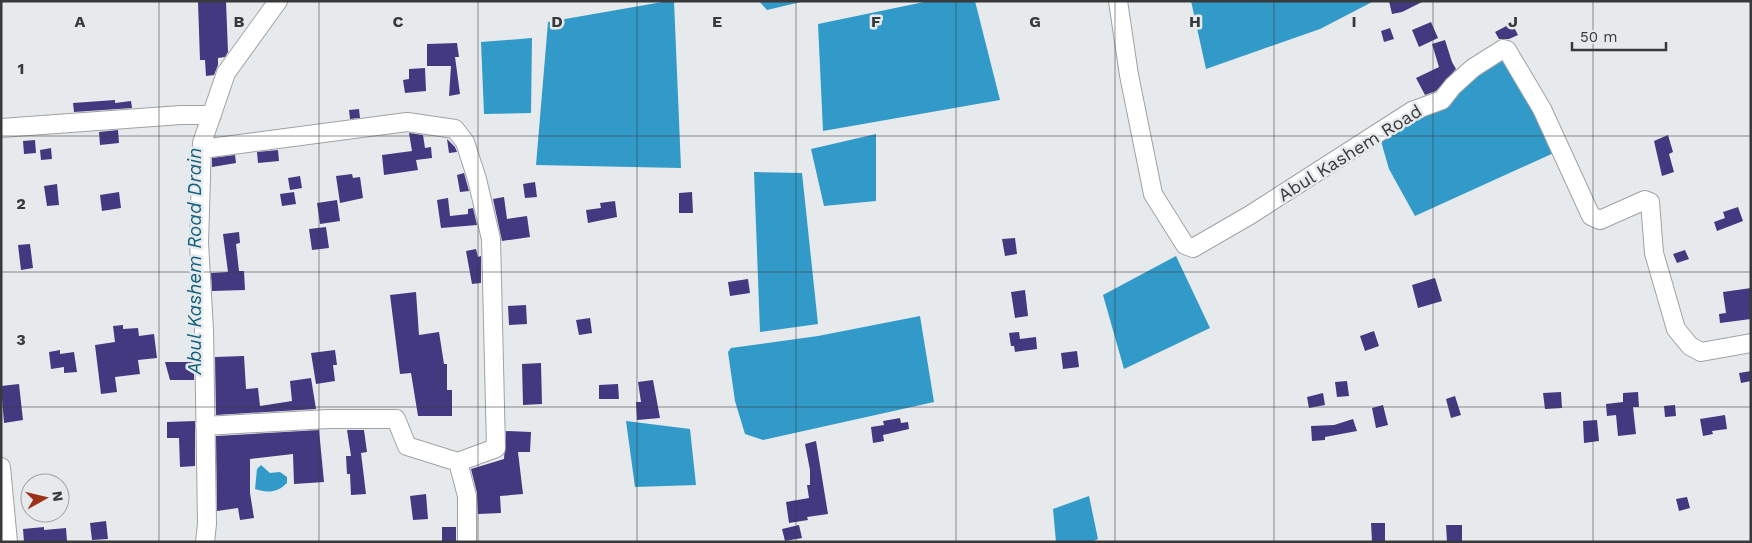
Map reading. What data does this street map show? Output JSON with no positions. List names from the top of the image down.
{
  "streets": {
    "street": ["Abul Kashem Road"]
  },
  "water": ["Abul Kashem Road Drain"],
  "scale_bar": "50 m",
  "north": "right",
  "grid": {
    "columns": [
      "A",
      "B",
      "C",
      "D",
      "E",
      "F",
      "G",
      "H",
      "I",
      "J"
    ],
    "rows": ["1", "2", "3"]
  }
}
